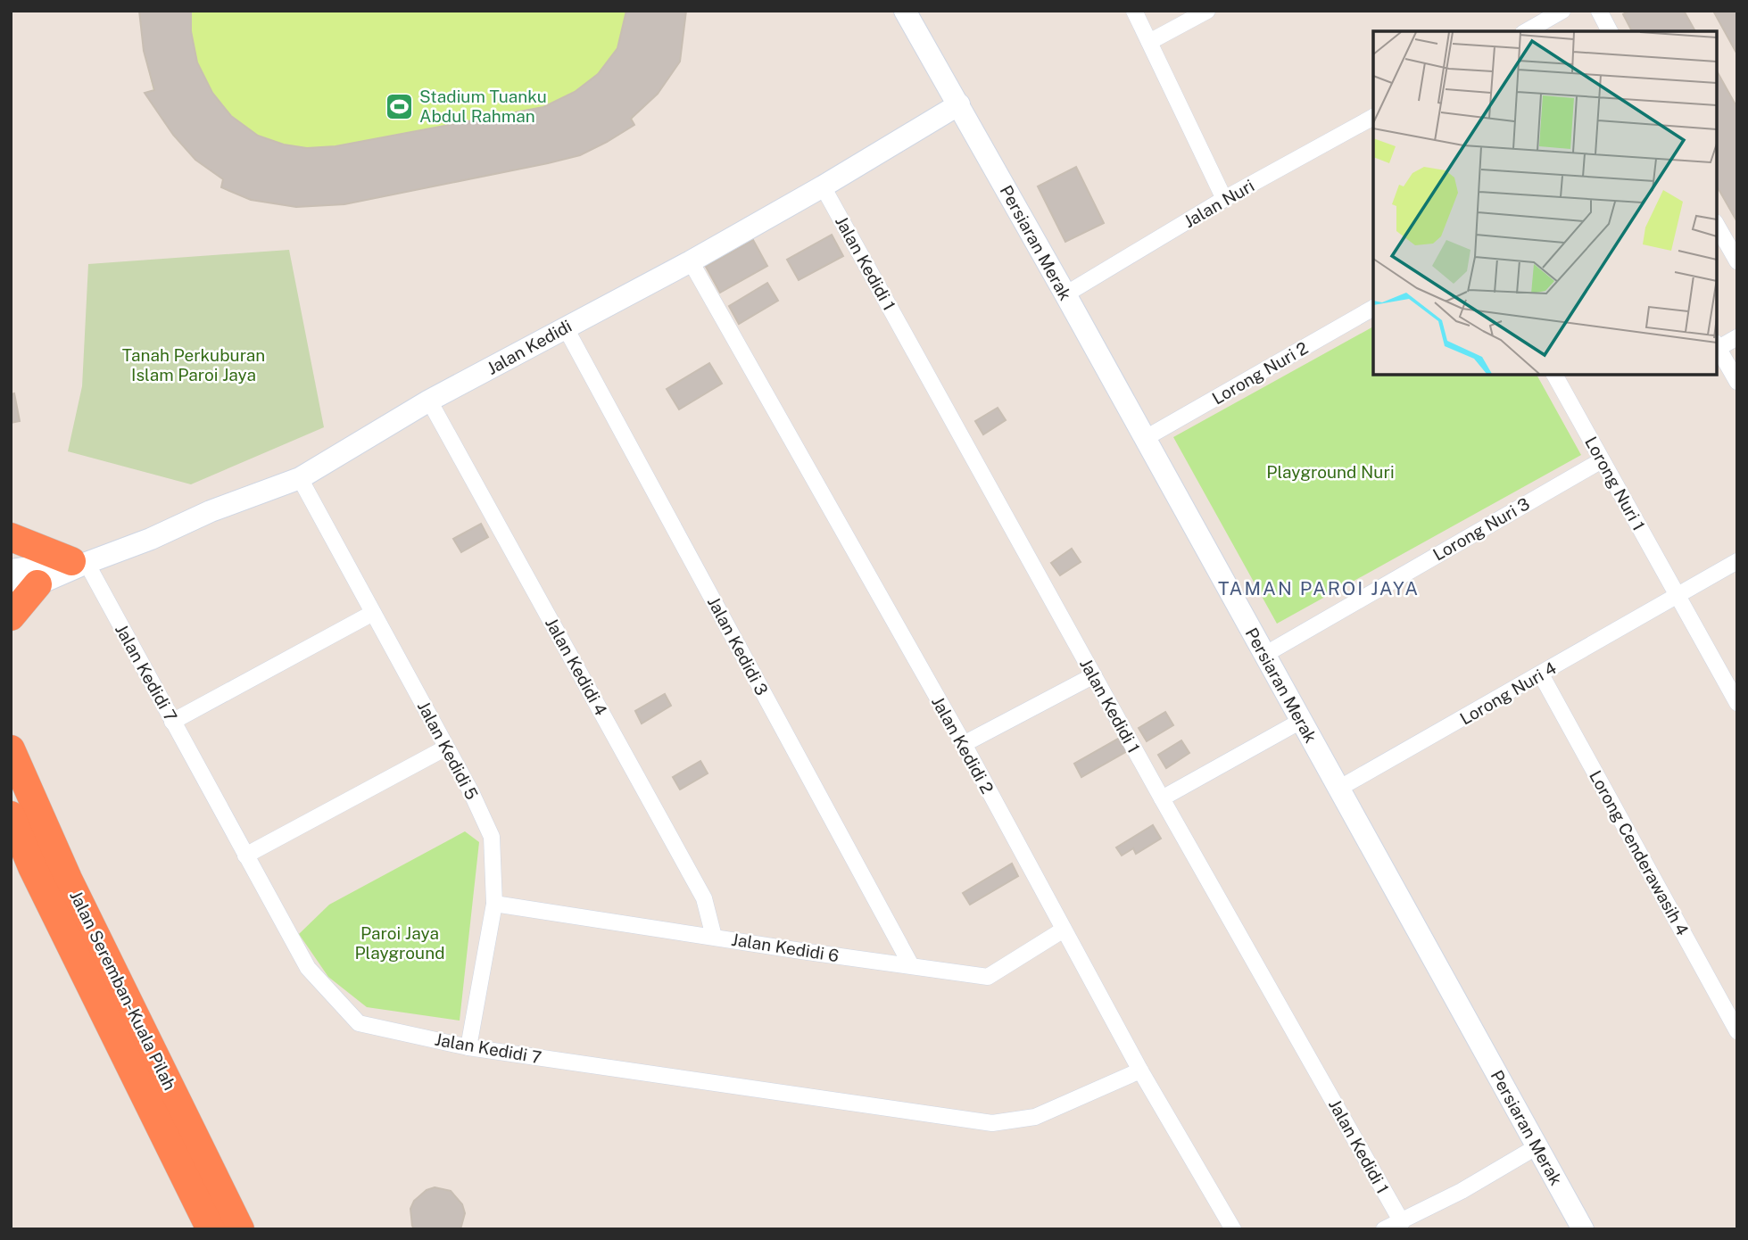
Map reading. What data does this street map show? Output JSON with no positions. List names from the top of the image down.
{
  "streets": {
    "highway": ["Jalan Seremban-Kuala Pilah"],
    "street": [
      "Jalan Nuri",
      "Persiaran Merak",
      "Jalan Kedidi 1",
      "Jalan Kedidi",
      "Lorong Nuri 2",
      "Lorong Nuri 1",
      "Lorong Nuri 3",
      "Jalan Kedidi 3",
      "Jalan Kedidi 4",
      "Jalan Kedidi 7",
      "Lorong Nuri 4",
      "Jalan Kedidi 2",
      "Jalan Kedidi 5",
      "Lorong Cenderawasih 4",
      "Jalan Kedidi 6"
    ]
  },
  "crossings": [
    ["Jalan Nuri", "Persiaran Merak"],
    ["Persiaran Merak", "Jalan Kedidi"],
    ["Persiaran Merak", "Lorong Nuri 2"],
    ["Persiaran Merak", "Lorong Nuri 3"],
    ["Persiaran Merak", "Lorong Nuri 4"],
    ["Jalan Kedidi 1", "Jalan Kedidi"],
    ["Jalan Kedidi", "Jalan Kedidi 3"],
    ["Jalan Kedidi", "Jalan Kedidi 4"],
    ["Jalan Kedidi", "Jalan Kedidi 7"],
    ["Jalan Kedidi", "Jalan Kedidi 2"],
    ["Jalan Kedidi", "Jalan Kedidi 5"],
    ["Lorong Nuri 1", "Lorong Nuri 3"],
    ["Lorong Nuri 1", "Lorong Nuri 4"],
    ["Jalan Kedidi 3", "Jalan Kedidi 6"],
    ["Jalan Kedidi 4", "Jalan Kedidi 6"],
    ["Jalan Kedidi 7", "Jalan Kedidi 2"],
    ["Jalan Kedidi 7", "Jalan Kedidi 5"],
    ["Lorong Nuri 4", "Lorong Cenderawasih 4"],
    ["Jalan Kedidi 2", "Jalan Kedidi 6"],
    ["Jalan Kedidi 5", "Jalan Kedidi 6"]
  ],
  "districts": ["TAMAN PAROI JAYA"],
  "parks": ["Tanah Perkuburan Islam Paroi Jaya", "Playground Nuri", "Paroi Jaya Playground"],
  "places": {
    "sports": ["Stadium Tuanku Abdul Rahman"]
  }
}
